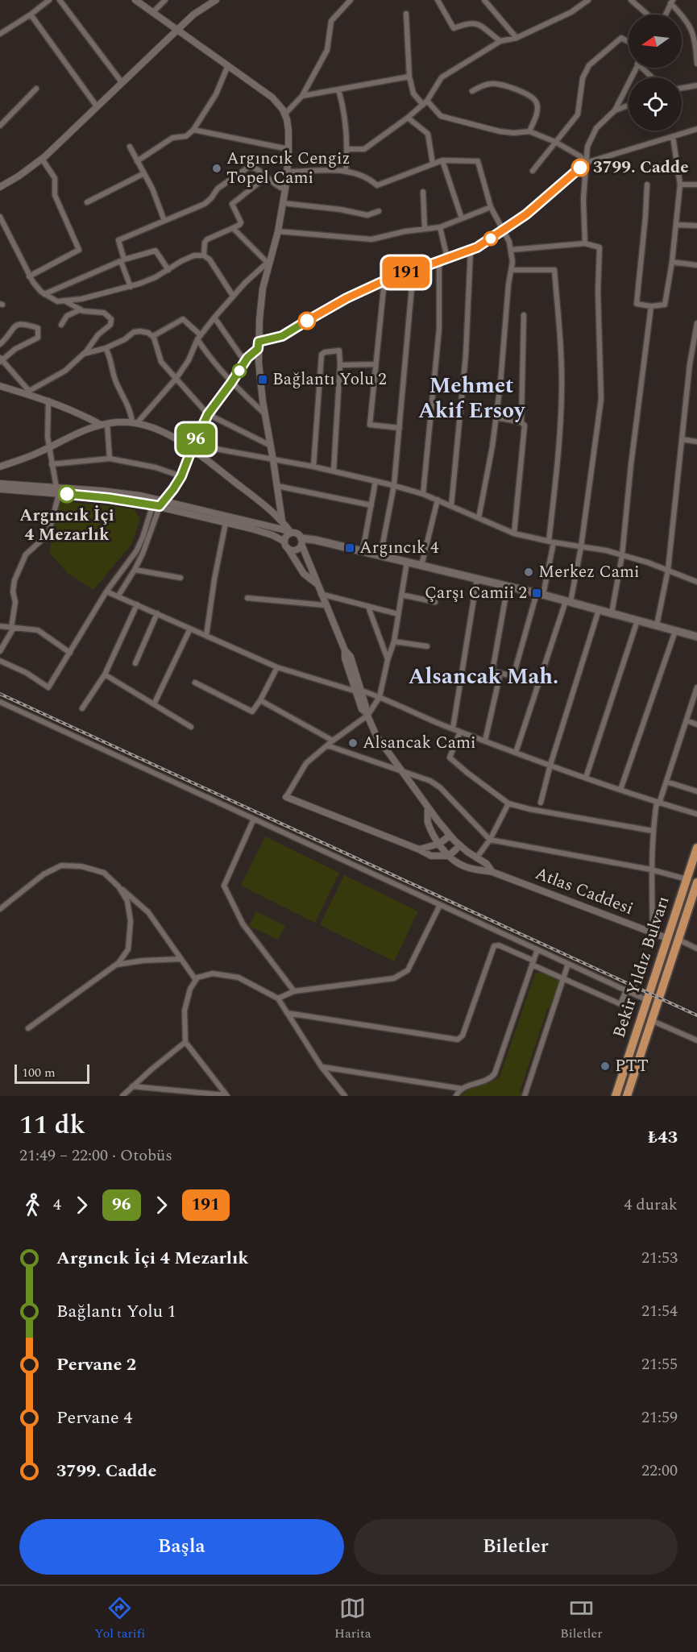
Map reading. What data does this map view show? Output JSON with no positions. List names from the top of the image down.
{
  "streets": {
    "main road": ["Bekir Yıldız Bulvarı"],
    "street": ["Atlas Caddesi"]
  },
  "crossings": [
    ["Atlas Caddesi", "Bekir Yıldız Bulvarı"]
  ],
  "districts": ["Mehmet Akif Ersoy", "Alsancak Mah."],
  "places": {
    "other": [
      "3799. Cadde",
      "Argıncık Cengiz Topel Cami",
      "Argıncık İçi 4 Mezarlık",
      "Merkez Cami",
      "Alsancak Cami",
      "PTT"
    ],
    "transit": ["Bağlantı Yolu 2", "Argıncık 4", "Çarşı Camii 2"]
  },
  "lines": ["bus line 191", "bus line 96"],
  "scale_bar": "100 m",
  "north": "left",
  "page": {
    "on_map": ["96", "191"],
    "scale": "100 m",
    "heading": ["11 dk", "21:49 – 22:00 · Otobüs", "₺43"],
    "legs": [
      "4",
      "96",
      "191",
      "4 durak"
    ],
    "list": [
      {
        "name": "Argıncık İçi 4 Mezarlık",
        "value": "21:53"
      },
      {
        "name": "Bağlantı Yolu 1",
        "value": "21:54"
      },
      {
        "name": "Pervane 2",
        "value": "21:55"
      },
      {
        "name": "Pervane 4",
        "value": "21:59"
      },
      {
        "name": "3799. Cadde",
        "value": "22:00"
      }
    ],
    "buttons": ["Başla", "Biletler"],
    "tabs": ["Yol tarifi", "Harita", "Biletler"]
  }
}
